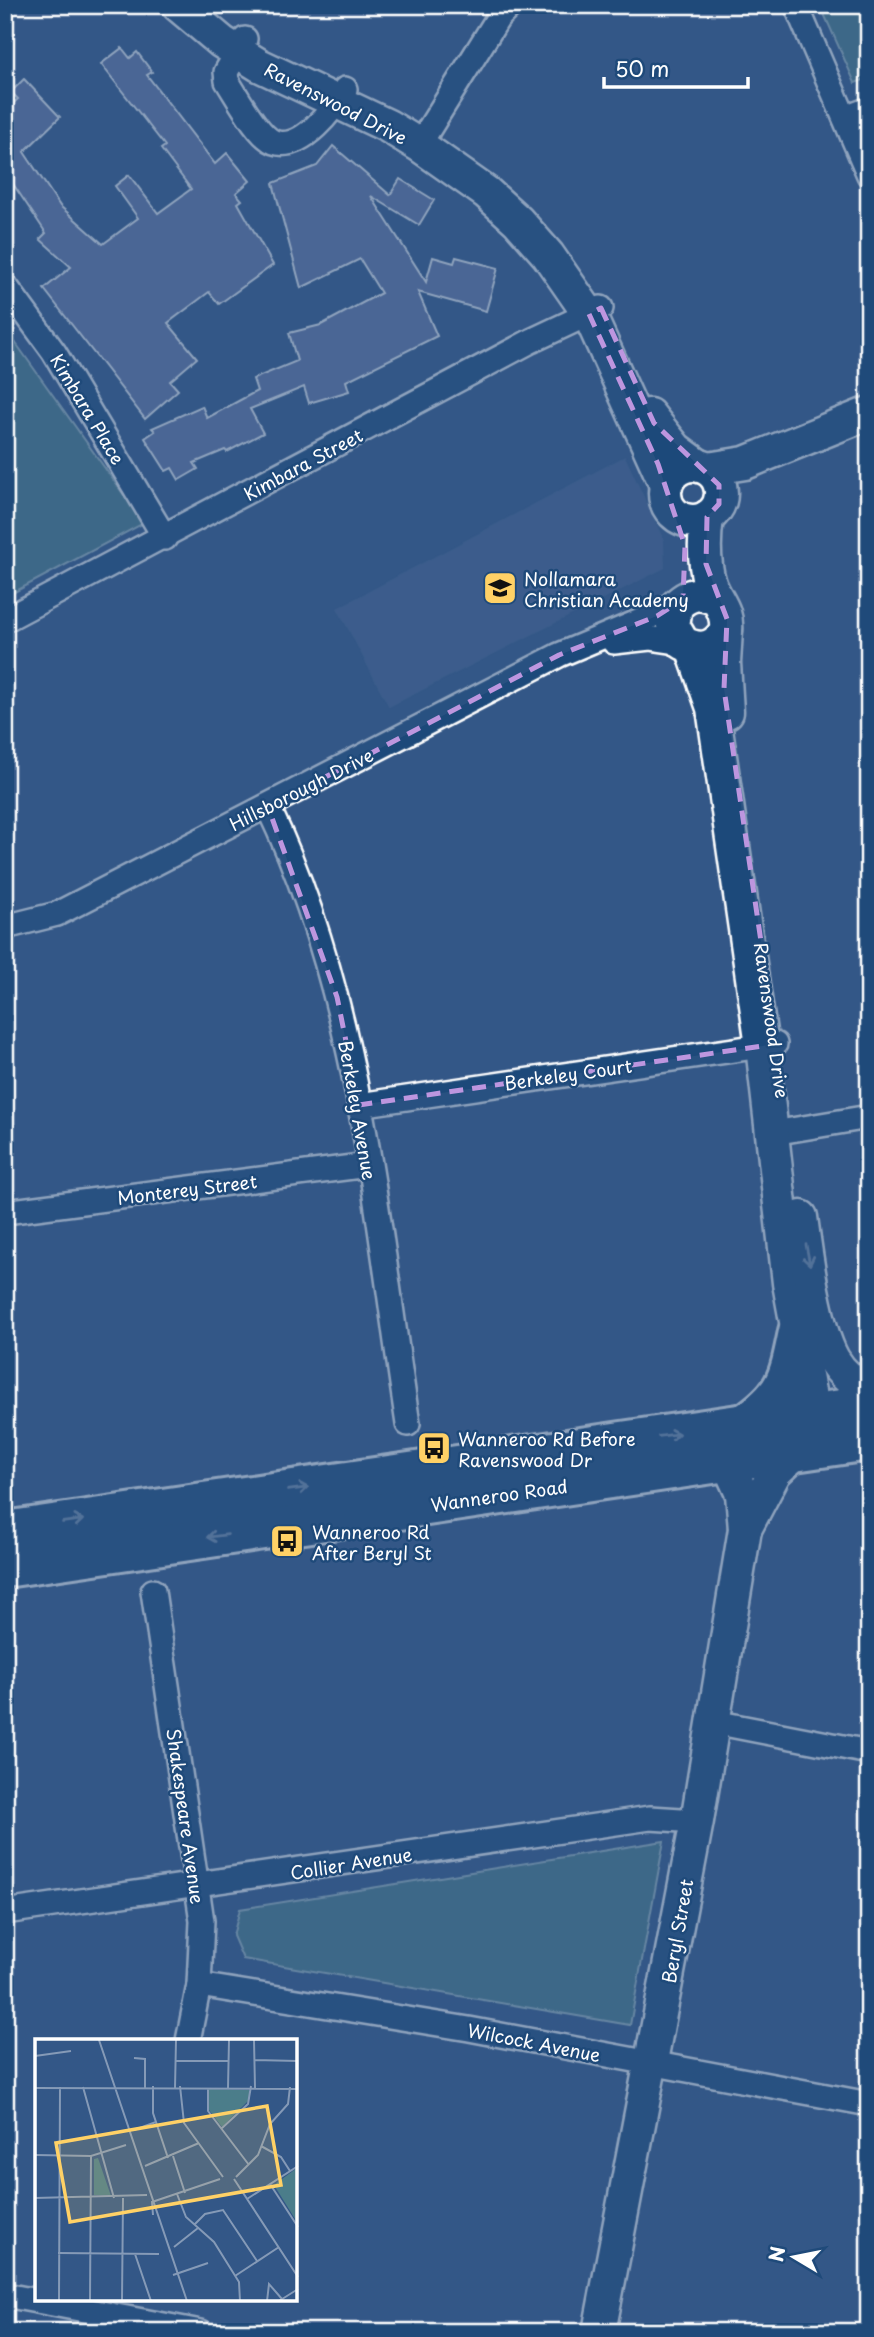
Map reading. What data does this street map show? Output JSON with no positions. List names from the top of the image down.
{
  "streets": {
    "highway": ["Wanneroo Road"],
    "street": [
      "Ravenswood Drive",
      "Kimbara Place",
      "Kimbara Street",
      "Hillsborough Drive",
      "Berkeley Court",
      "Berkeley Avenue",
      "Monterey Street",
      "Shakespeare Avenue",
      "Collier Avenue",
      "Beryl Street",
      "Wilcock Avenue"
    ]
  },
  "crossings": [
    ["Ravenswood Drive", "Kimbara Street"],
    ["Ravenswood Drive", "Hillsborough Drive"],
    ["Ravenswood Drive", "Berkeley Court"],
    ["Ravenswood Drive", "Wanneroo Road"],
    ["Kimbara Place", "Kimbara Street"],
    ["Hillsborough Drive", "Berkeley Avenue"],
    ["Berkeley Court", "Berkeley Avenue"],
    ["Berkeley Avenue", "Monterey Street"],
    ["Wanneroo Road", "Beryl Street"],
    ["Shakespeare Avenue", "Collier Avenue"],
    ["Shakespeare Avenue", "Wilcock Avenue"],
    ["Collier Avenue", "Beryl Street"],
    ["Beryl Street", "Wilcock Avenue"]
  ],
  "places": {
    "school or university": ["Nollamara Christian Academy"],
    "bus stop": ["Wanneroo Rd Before Ravenswood Dr", "Wanneroo Rd After Beryl St"]
  },
  "scale_bar": "50 m",
  "north": "left"
}
